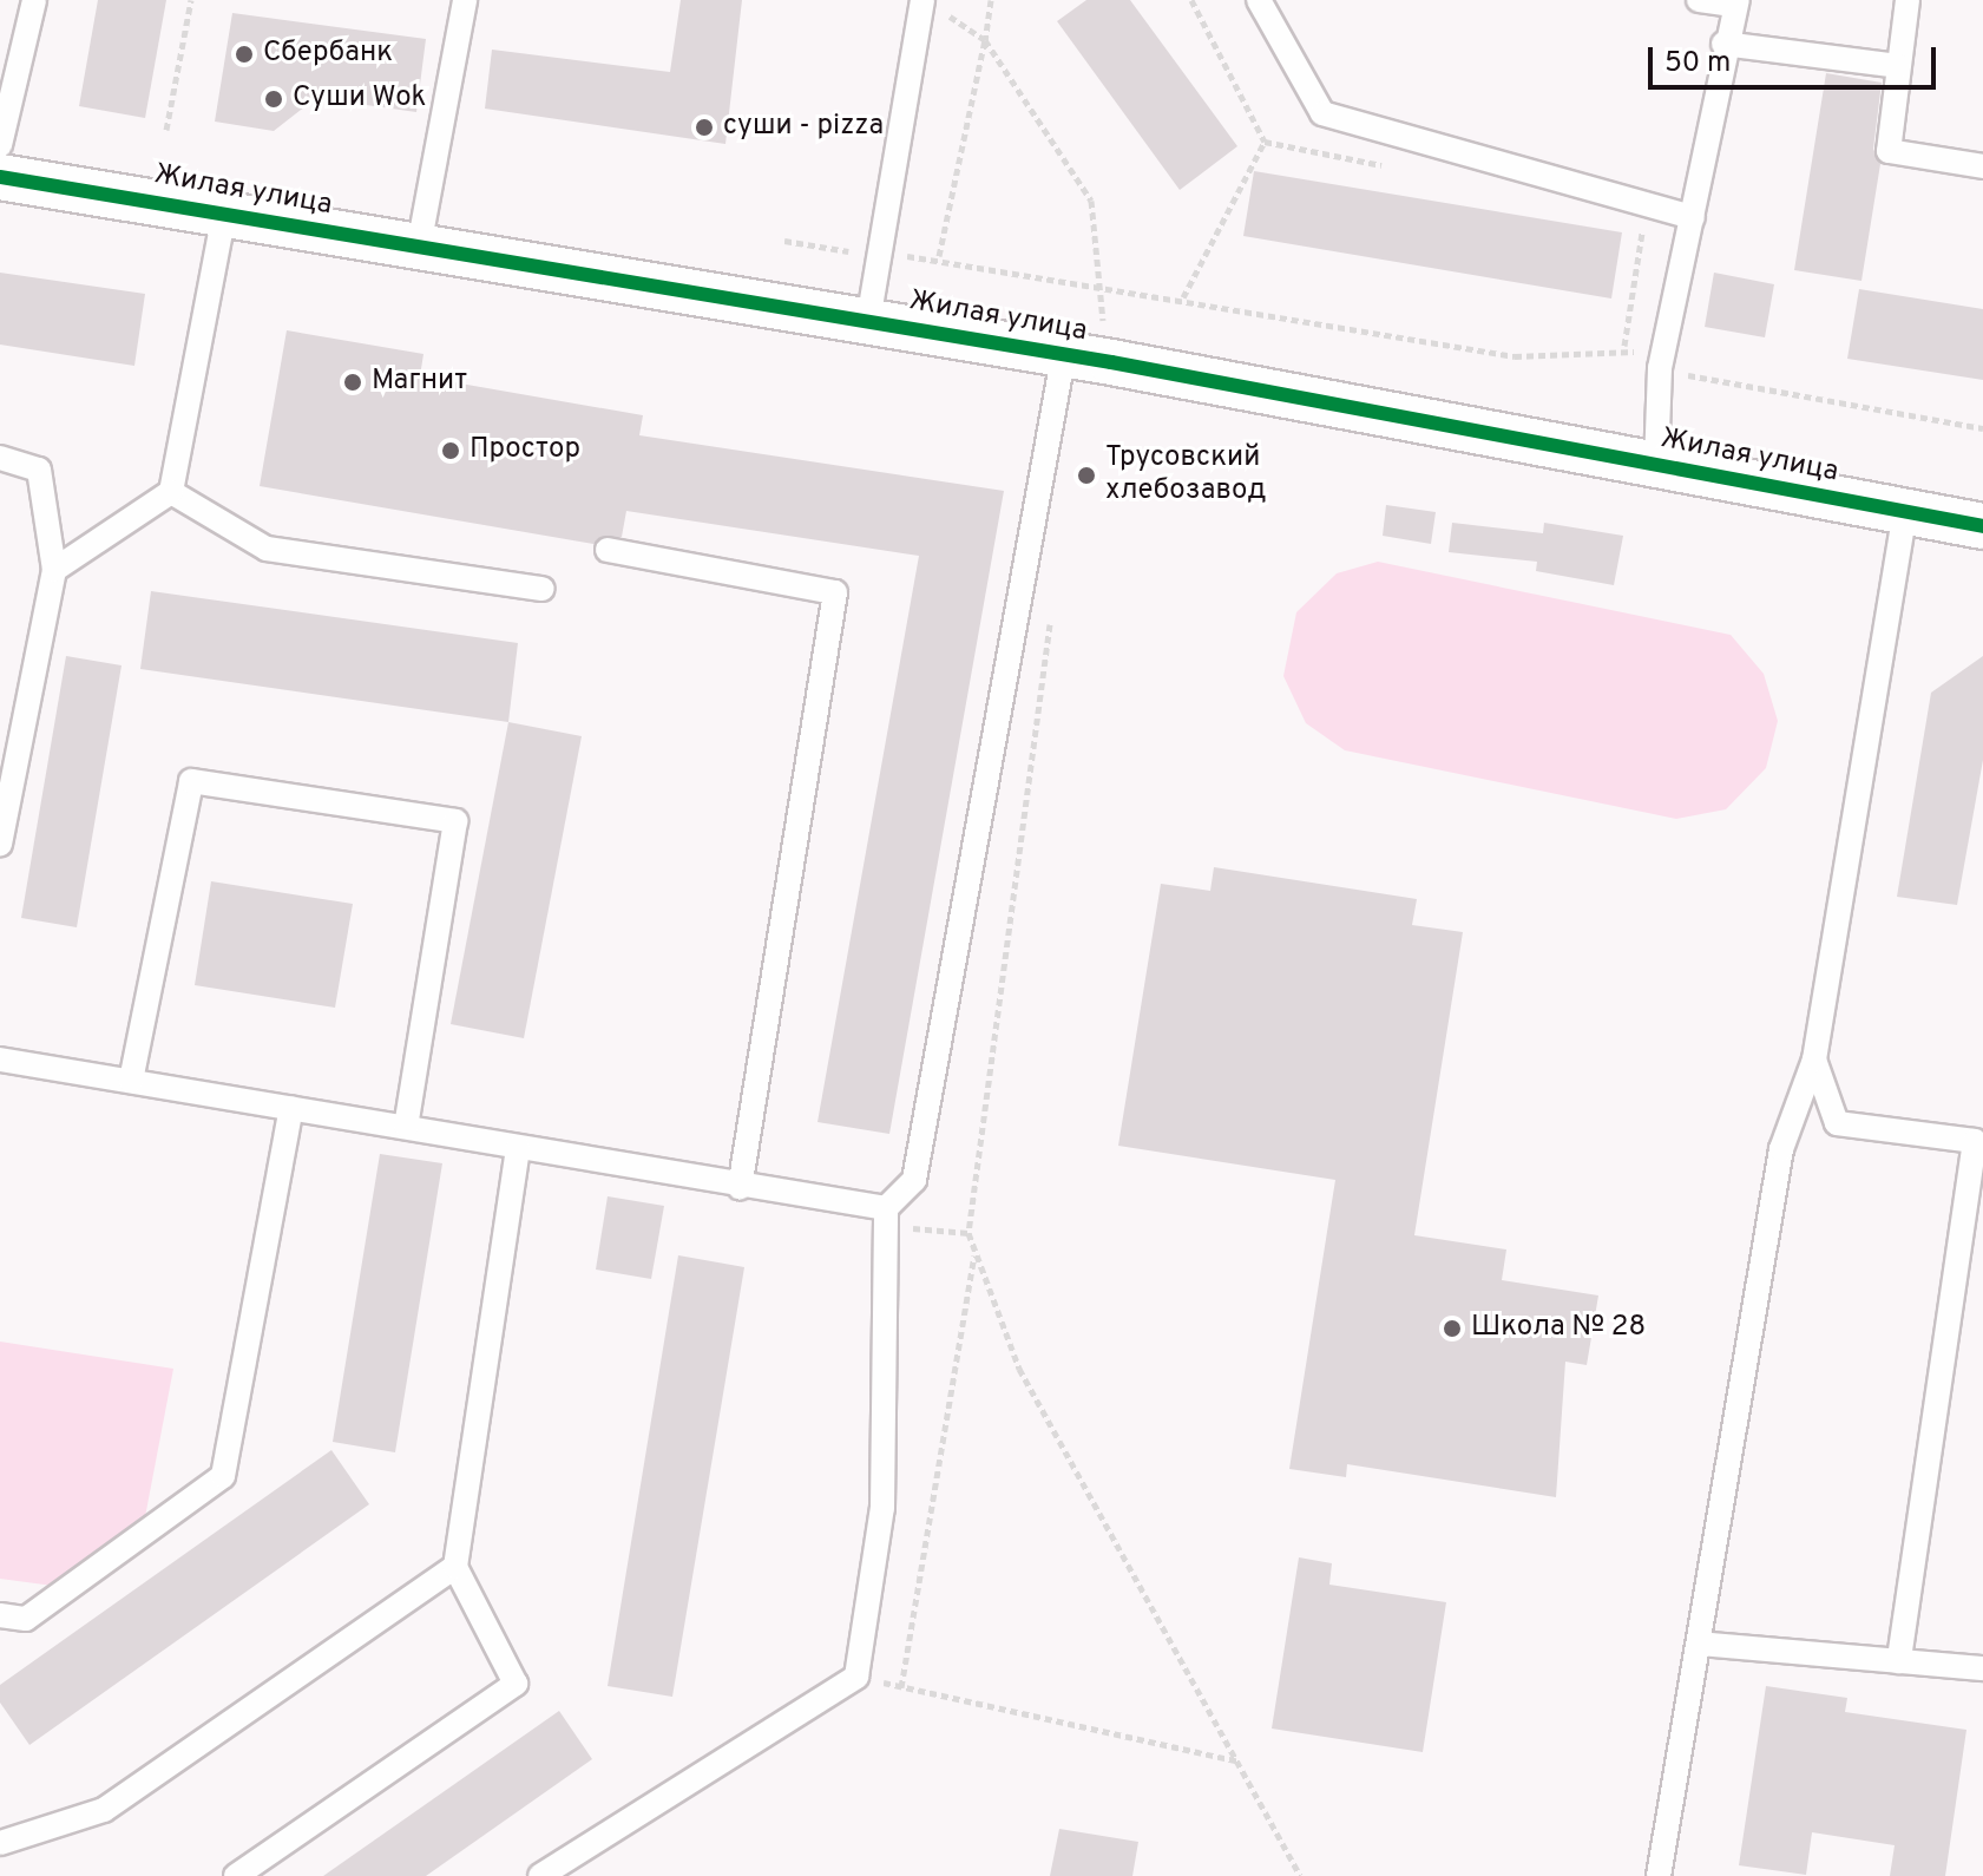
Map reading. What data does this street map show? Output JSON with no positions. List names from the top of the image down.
{
  "streets": {
    "street": ["Жилая улица"]
  },
  "places": [
    "Сбербанк",
    "Суши Wok",
    "суши - pizza",
    "Магнит",
    "Простор",
    "Трусовский хлебозавод",
    "Школа № 28"
  ],
  "scale_bar": "50 m"
}
